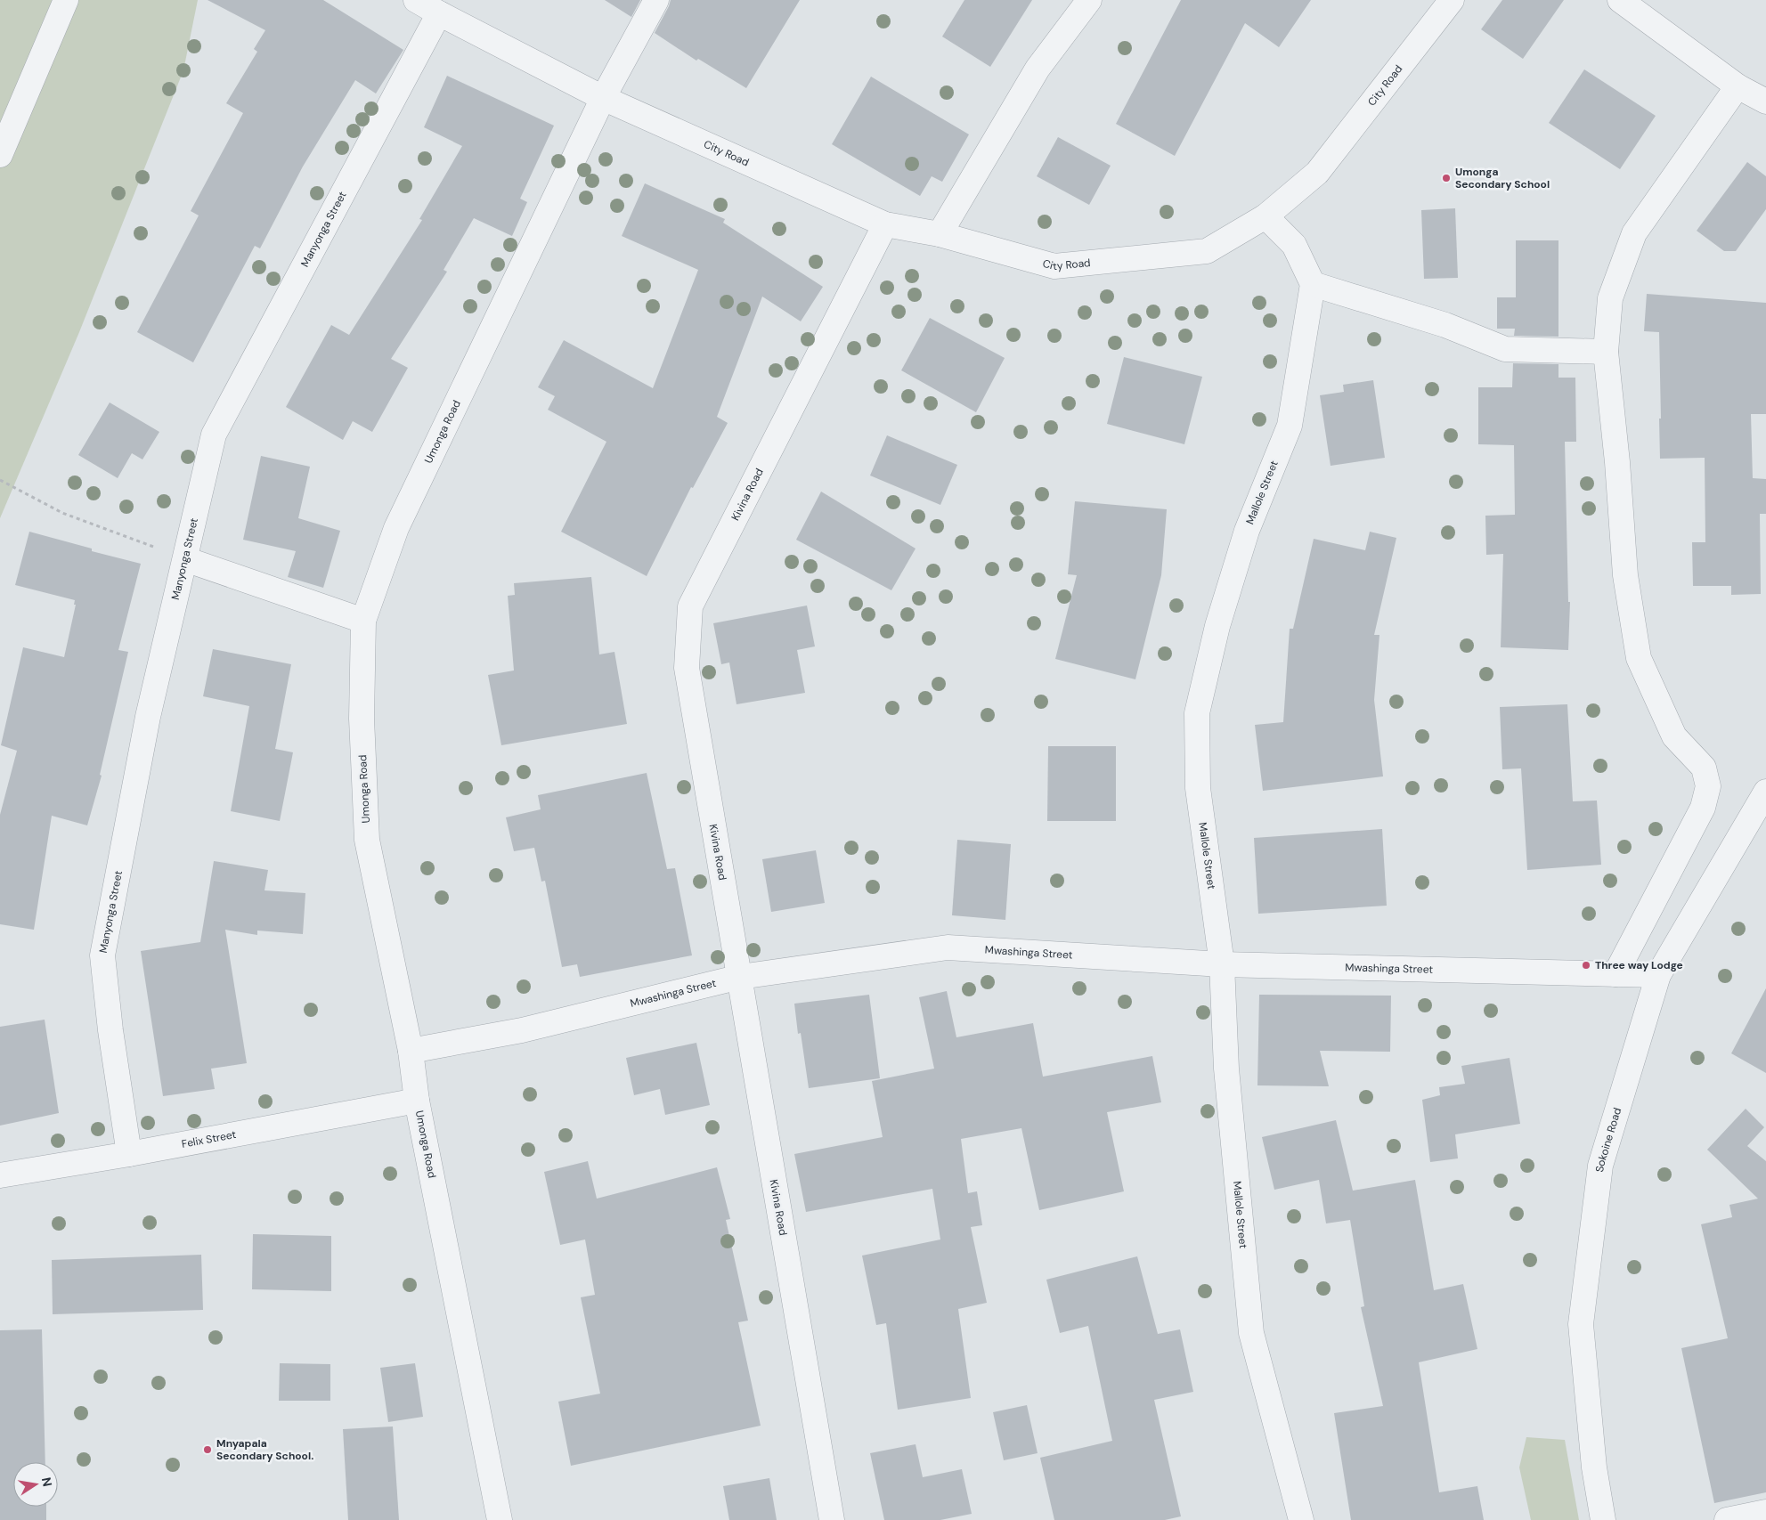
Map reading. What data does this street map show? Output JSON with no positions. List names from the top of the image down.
{
  "streets": {
    "street": [
      "City Road",
      "Manyonga Street",
      "Umonga Road",
      "Mallole Street",
      "Kivina Road",
      "Mwashinga Street",
      "Felix Street",
      "Sokoine Road"
    ]
  },
  "crossings": [
    ["City Road", "Manyonga Street"],
    ["City Road", "Umonga Road"],
    ["City Road", "Kivina Road"],
    ["Manyonga Street", "Felix Street"],
    ["Umonga Road", "Mwashinga Street"],
    ["Umonga Road", "Felix Street"],
    ["Mallole Street", "Mwashinga Street"],
    ["Kivina Road", "Mwashinga Street"],
    ["Mwashinga Street", "Sokoine Road"]
  ],
  "places": ["Umonga Secondary School", "Three way Lodge", "Mnyapala Secondary School."],
  "north": "right"
}
